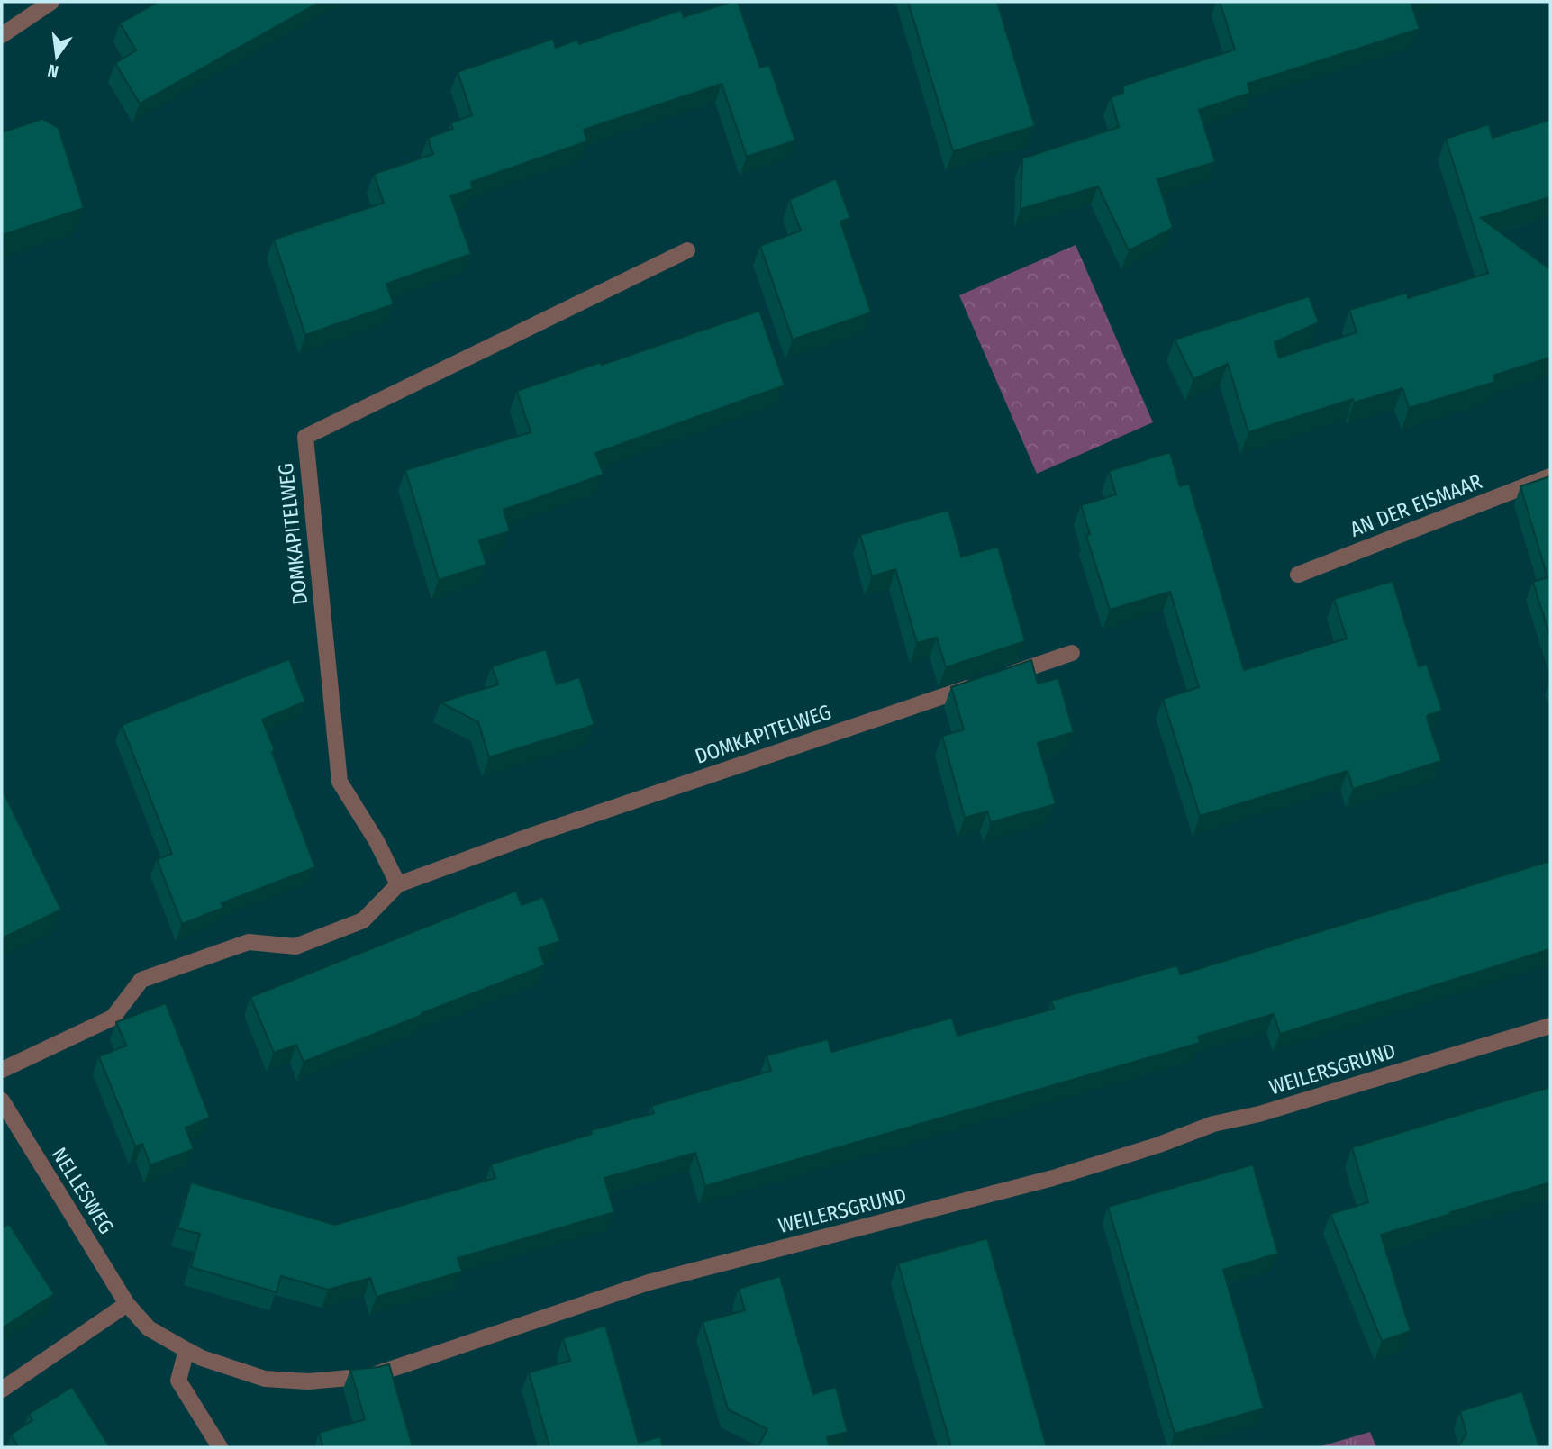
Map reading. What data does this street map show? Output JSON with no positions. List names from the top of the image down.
{
  "streets": {
    "street": [
      "AN DER EISMAAR",
      "DOMKAPITELWEG",
      "WEILERSGRUND",
      "NELLESWEG"
    ]
  },
  "crossings": [
    ["WEILERSGRUND", "NELLESWEG"]
  ],
  "north": "bottom"
}
